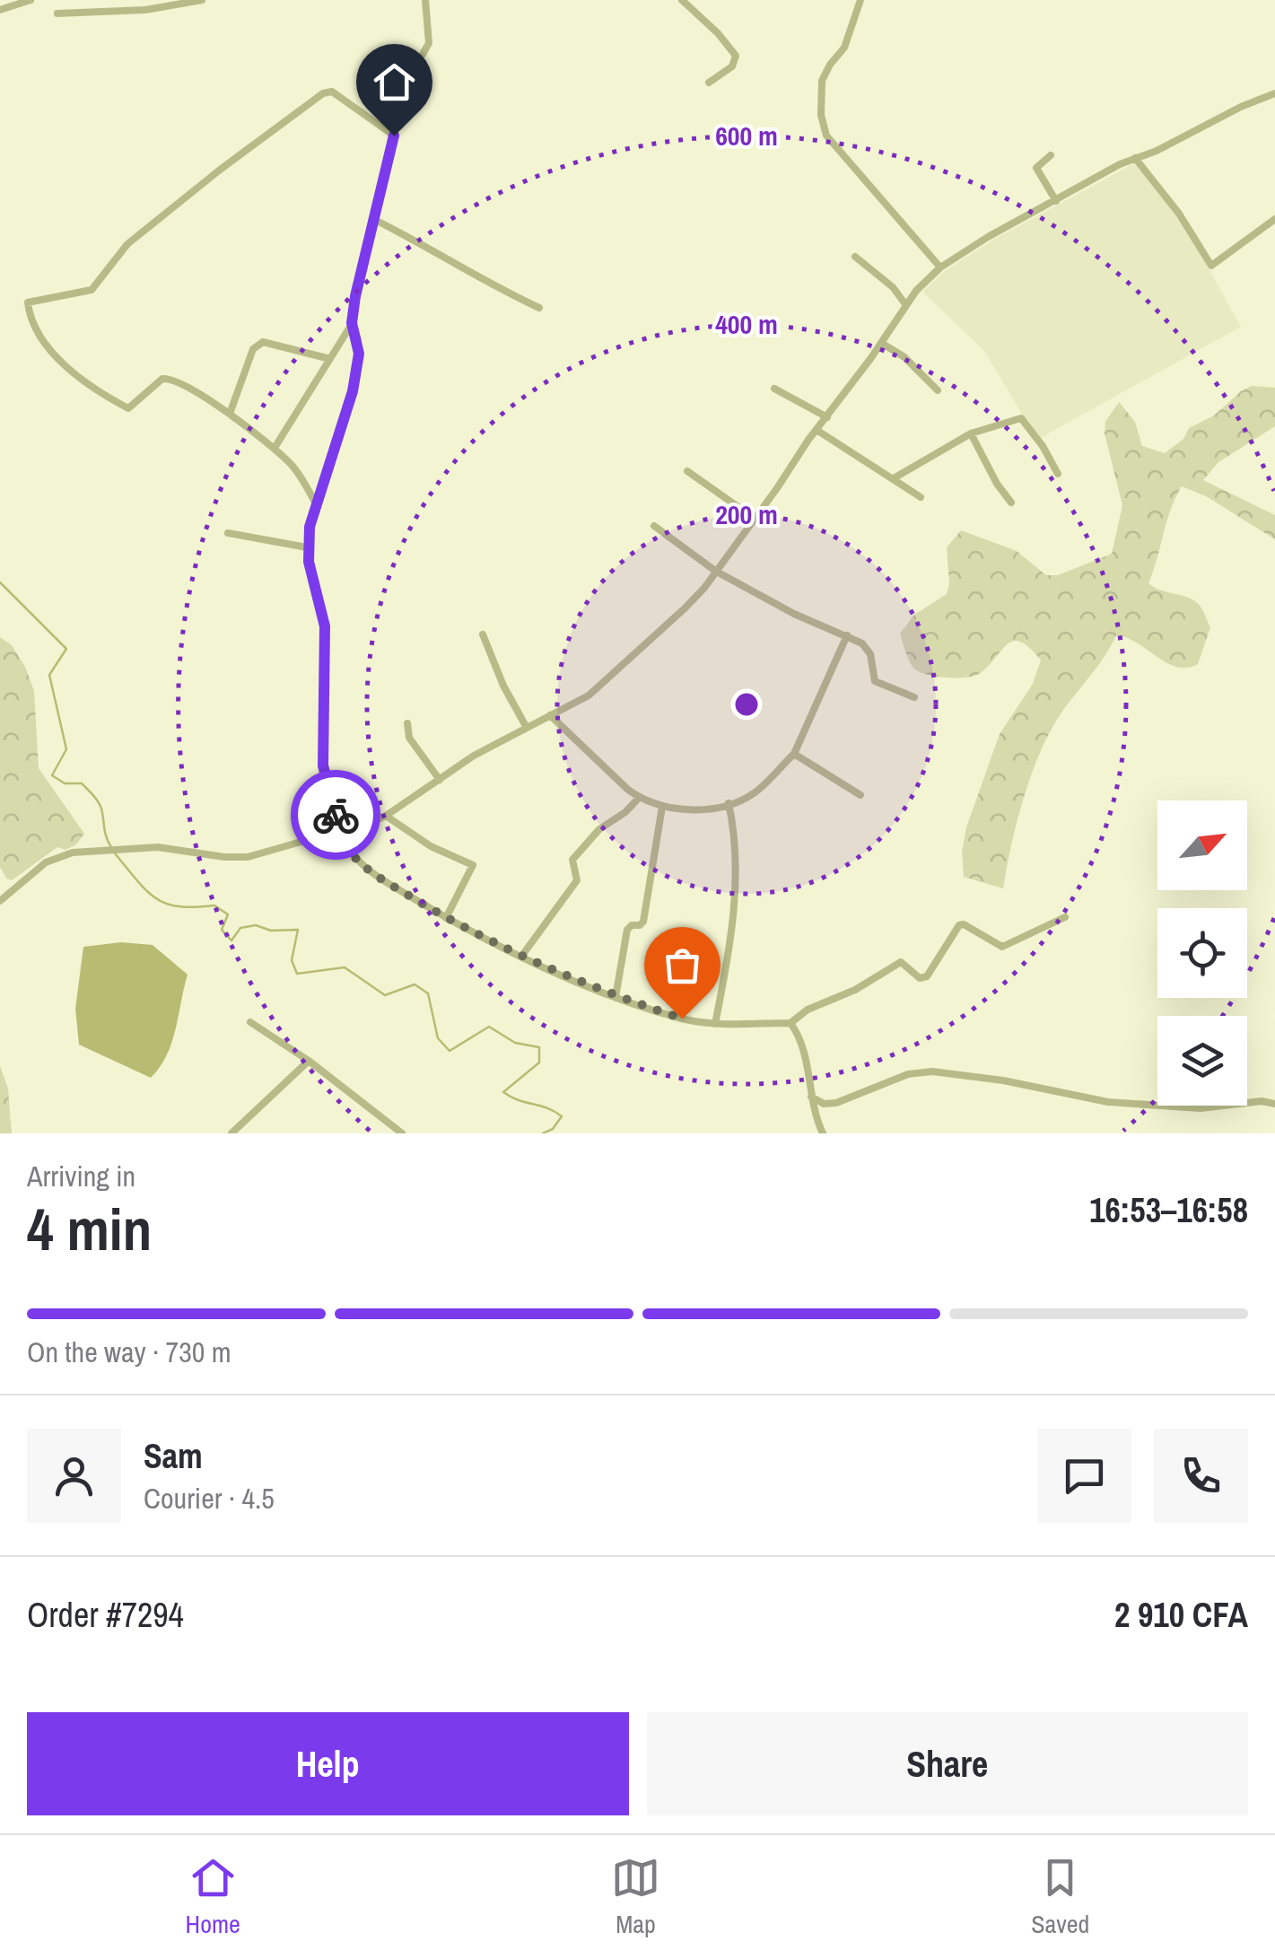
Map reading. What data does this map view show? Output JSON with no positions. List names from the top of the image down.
{
  "north": "top right",
  "page": {
    "heading": ["4 min", "Arriving in", "16:53–16:58"],
    "panel": [
      "Sam",
      "Courier · 4.5",
      "Order #7294",
      "2 910 CFA"
    ],
    "bar": "On the way · 730 m",
    "buttons": ["Help", "Share"],
    "tabs": ["Home", "Map", "Saved"]
  },
  "rings": ["600 m", "400 m", "200 m"]
}
